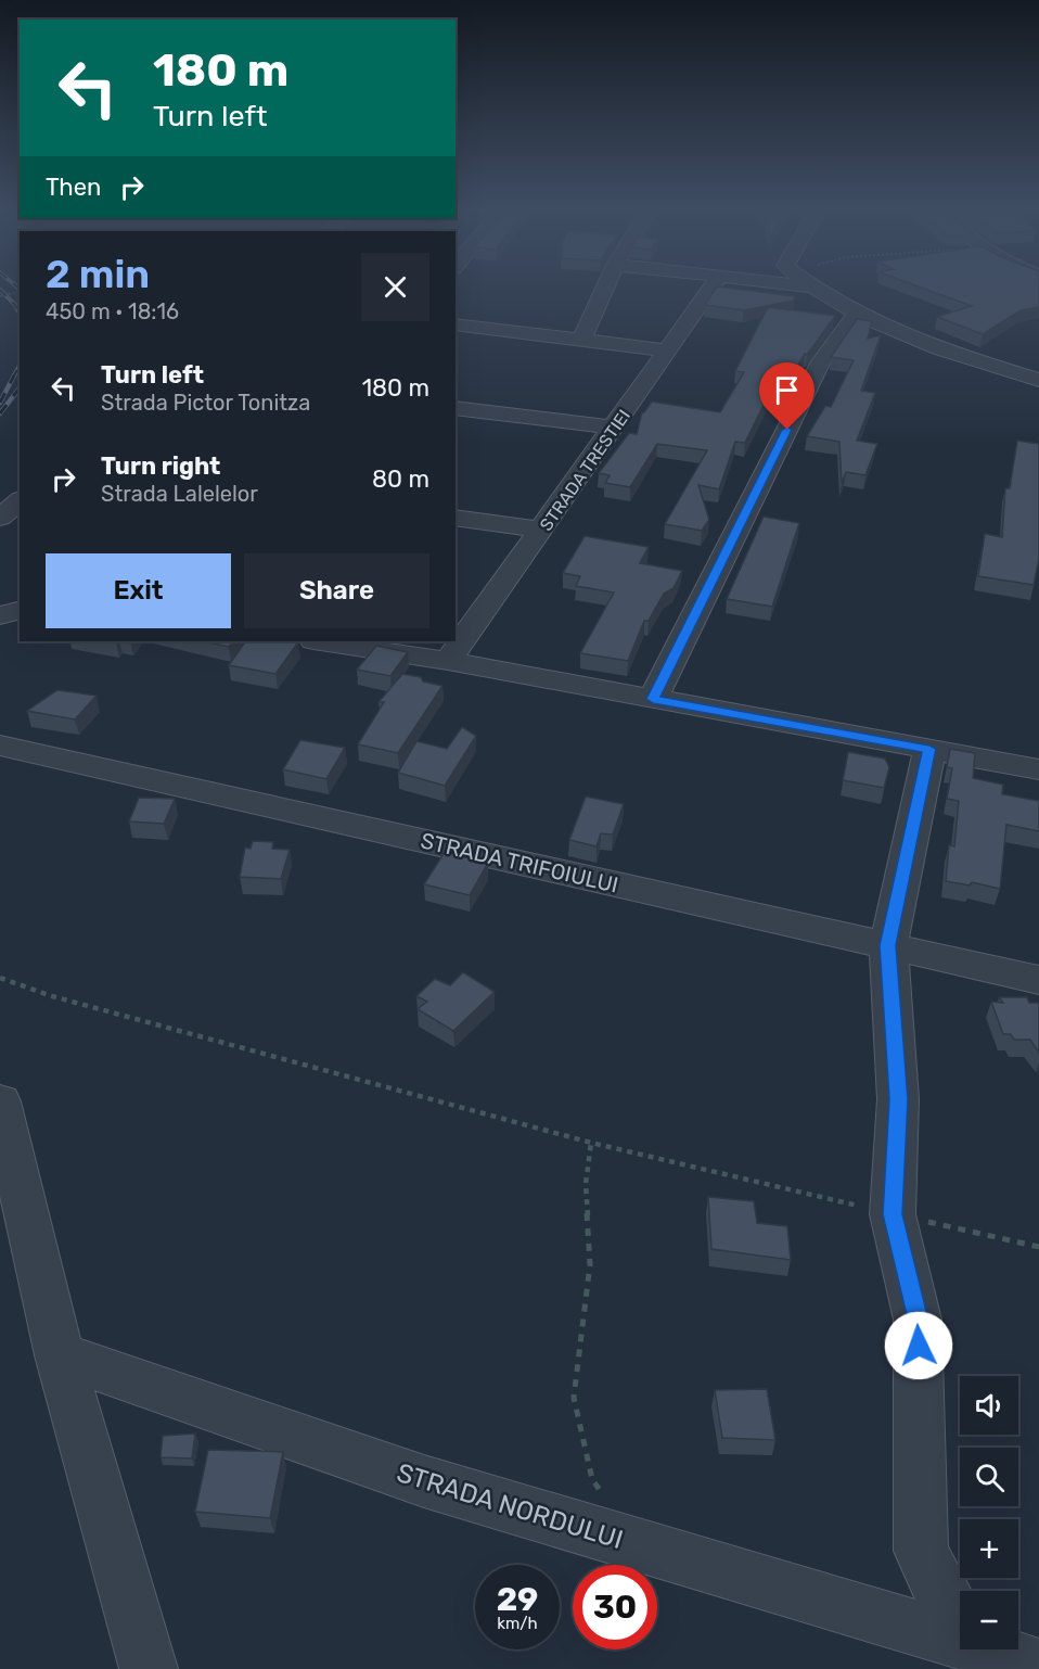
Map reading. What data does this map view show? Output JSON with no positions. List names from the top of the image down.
{
  "streets": {
    "street": ["STRADA TRESTIEI", "STRADA TRIFOIULUI", "STRADA NORDULUI"]
  },
  "page": {
    "turn": ["180 m", "Turn left"],
    "then": "Then",
    "heading": ["2 min", "450 m · 18:16"],
    "list": [
      {
        "name": "Turn left",
        "note": "Strada Pictor Tonitza",
        "value": "180 m"
      },
      {
        "name": "Turn right",
        "note": "Strada Lalelelor",
        "value": "80 m"
      }
    ],
    "buttons": ["Exit", "Share"],
    "map_buttons": ["+", "−"],
    "speed": "29 km/h",
    "limit": "30"
  }
}
